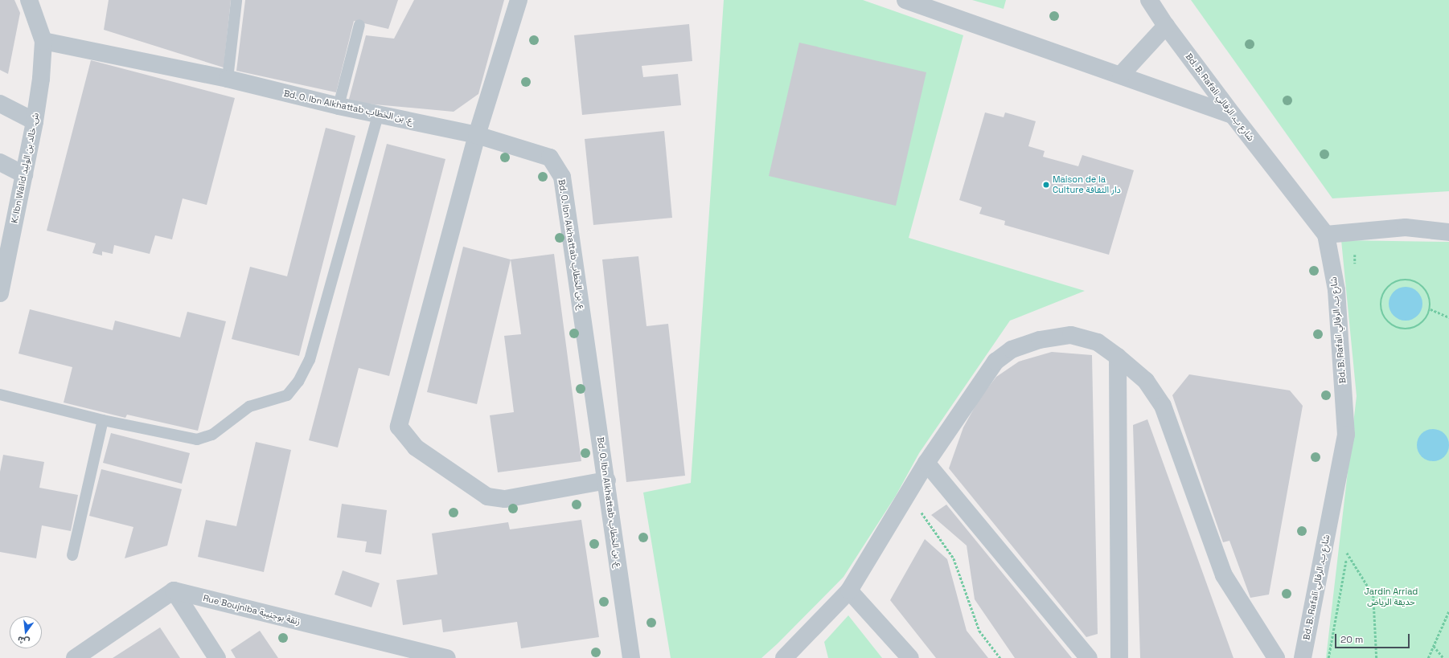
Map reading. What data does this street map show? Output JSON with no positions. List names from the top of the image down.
{
  "streets": {
    "street": [
      "Bd. B. Rafali شارع ب. الرفالي",
      "Bd. O. Ibn Alkhattab ع. بن الخطاب",
      "K. Ibn Walid ش. خالد بن الوليد",
      "Rue Boujniba زنقة بوجنيبة"
    ]
  },
  "crossings": [
    ["Bd. O. Ibn Alkhattab ع. بن الخطاب", "K. Ibn Walid ش. خالد بن الوليد"]
  ],
  "parks": ["Jardin Arriad حديقة الرياض"],
  "places": ["Maison de la Culture دار الثقافة"],
  "scale_bar": "20 m",
  "north": "bottom"
}
